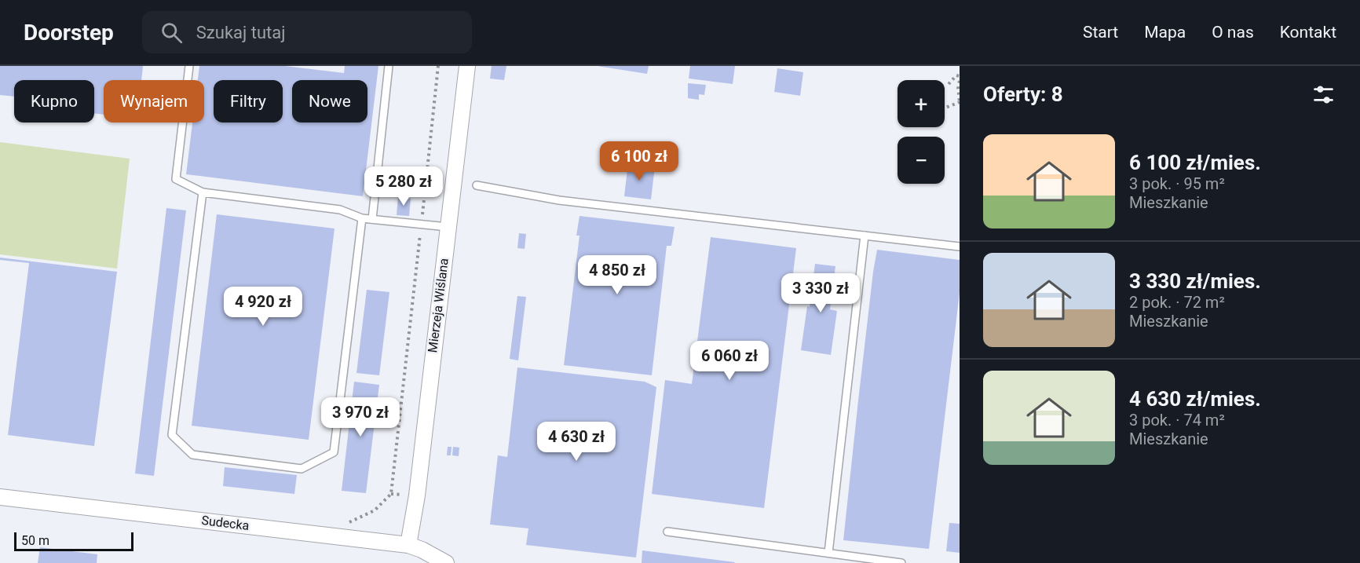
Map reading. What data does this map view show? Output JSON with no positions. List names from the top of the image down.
{
  "streets": {
    "street": ["Mierzeja Wiślana", "Sudecka"]
  },
  "crossings": [
    ["Mierzeja Wiślana", "Sudecka"]
  ],
  "scale_bar": "50 m",
  "page": {
    "header": "Doorstep",
    "search": "Szukaj tutaj",
    "nav": [
      "Start",
      "Mapa",
      "O nas",
      "Kontakt"
    ],
    "heading": "Oferty: 8",
    "map_buttons": ["+", "−"],
    "chip": [
      "Kupno",
      "Wynajem",
      "Filtry",
      "Nowe"
    ],
    "list": [
      {
        "name": "6 100 zł/mies.",
        "note": "3 pok. · 95 m² · Mieszkanie"
      },
      {
        "name": "3 330 zł/mies.",
        "note": "2 pok. · 72 m² · Mieszkanie"
      },
      {
        "name": "4 630 zł/mies.",
        "note": "3 pok. · 74 m² · Mieszkanie"
      }
    ],
    "price": [
      "6 100 zł",
      "5 280 zł",
      "4 850 zł",
      "3 330 zł",
      "4 920 zł",
      "6 060 zł",
      "3 970 zł",
      "4 630 zł"
    ],
    "scale": "50 m"
  }
}
